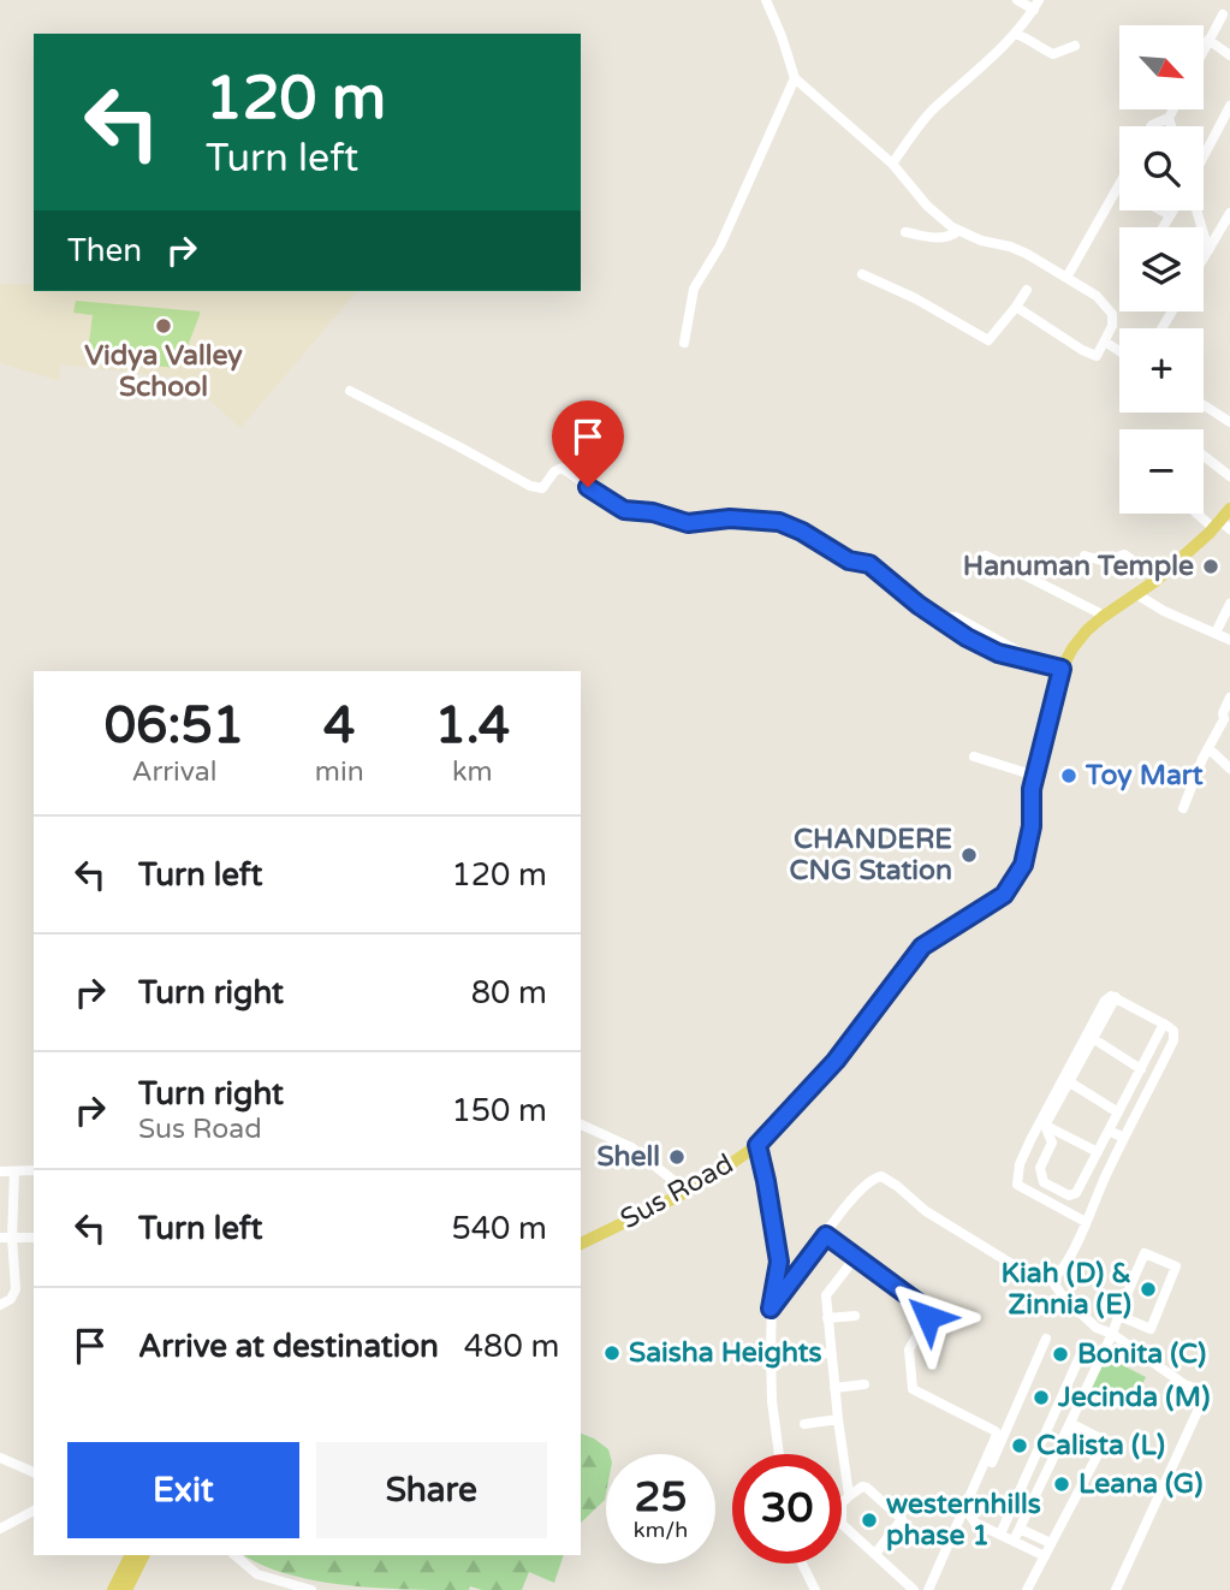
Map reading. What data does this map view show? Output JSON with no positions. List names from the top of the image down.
{
  "streets": {
    "main road": ["Sus Road"]
  },
  "places": [
    "Vidya Valley School",
    "Hanuman Temple",
    "Toy Mart",
    "CHANDERE CNG Station",
    "Shell",
    "Kiah (D) & Zinnia (E)",
    "Saisha Heights",
    "Bonita (C)",
    "Jecinda (M)",
    "Calista (L)",
    "Leana (G)",
    "westernhills phase 1"
  ],
  "north": "bottom right",
  "page": {
    "map_buttons": ["+", "−"],
    "turn": ["120 m", "Turn left"],
    "then": "Then",
    "eta": [
      "06:51",
      "Arrival",
      "4",
      "min",
      "1.4",
      "km"
    ],
    "list": [
      {
        "name": "Turn left",
        "value": "120 m"
      },
      {
        "name": "Turn right",
        "value": "80 m"
      },
      {
        "name": "Turn right",
        "note": "Sus Road",
        "value": "150 m"
      },
      {
        "name": "Turn left",
        "value": "540 m"
      },
      {
        "name": "Arrive at destination",
        "value": "480 m"
      }
    ],
    "buttons": ["Exit", "Share"],
    "speed": "25 km/h",
    "limit": "30"
  }
}
